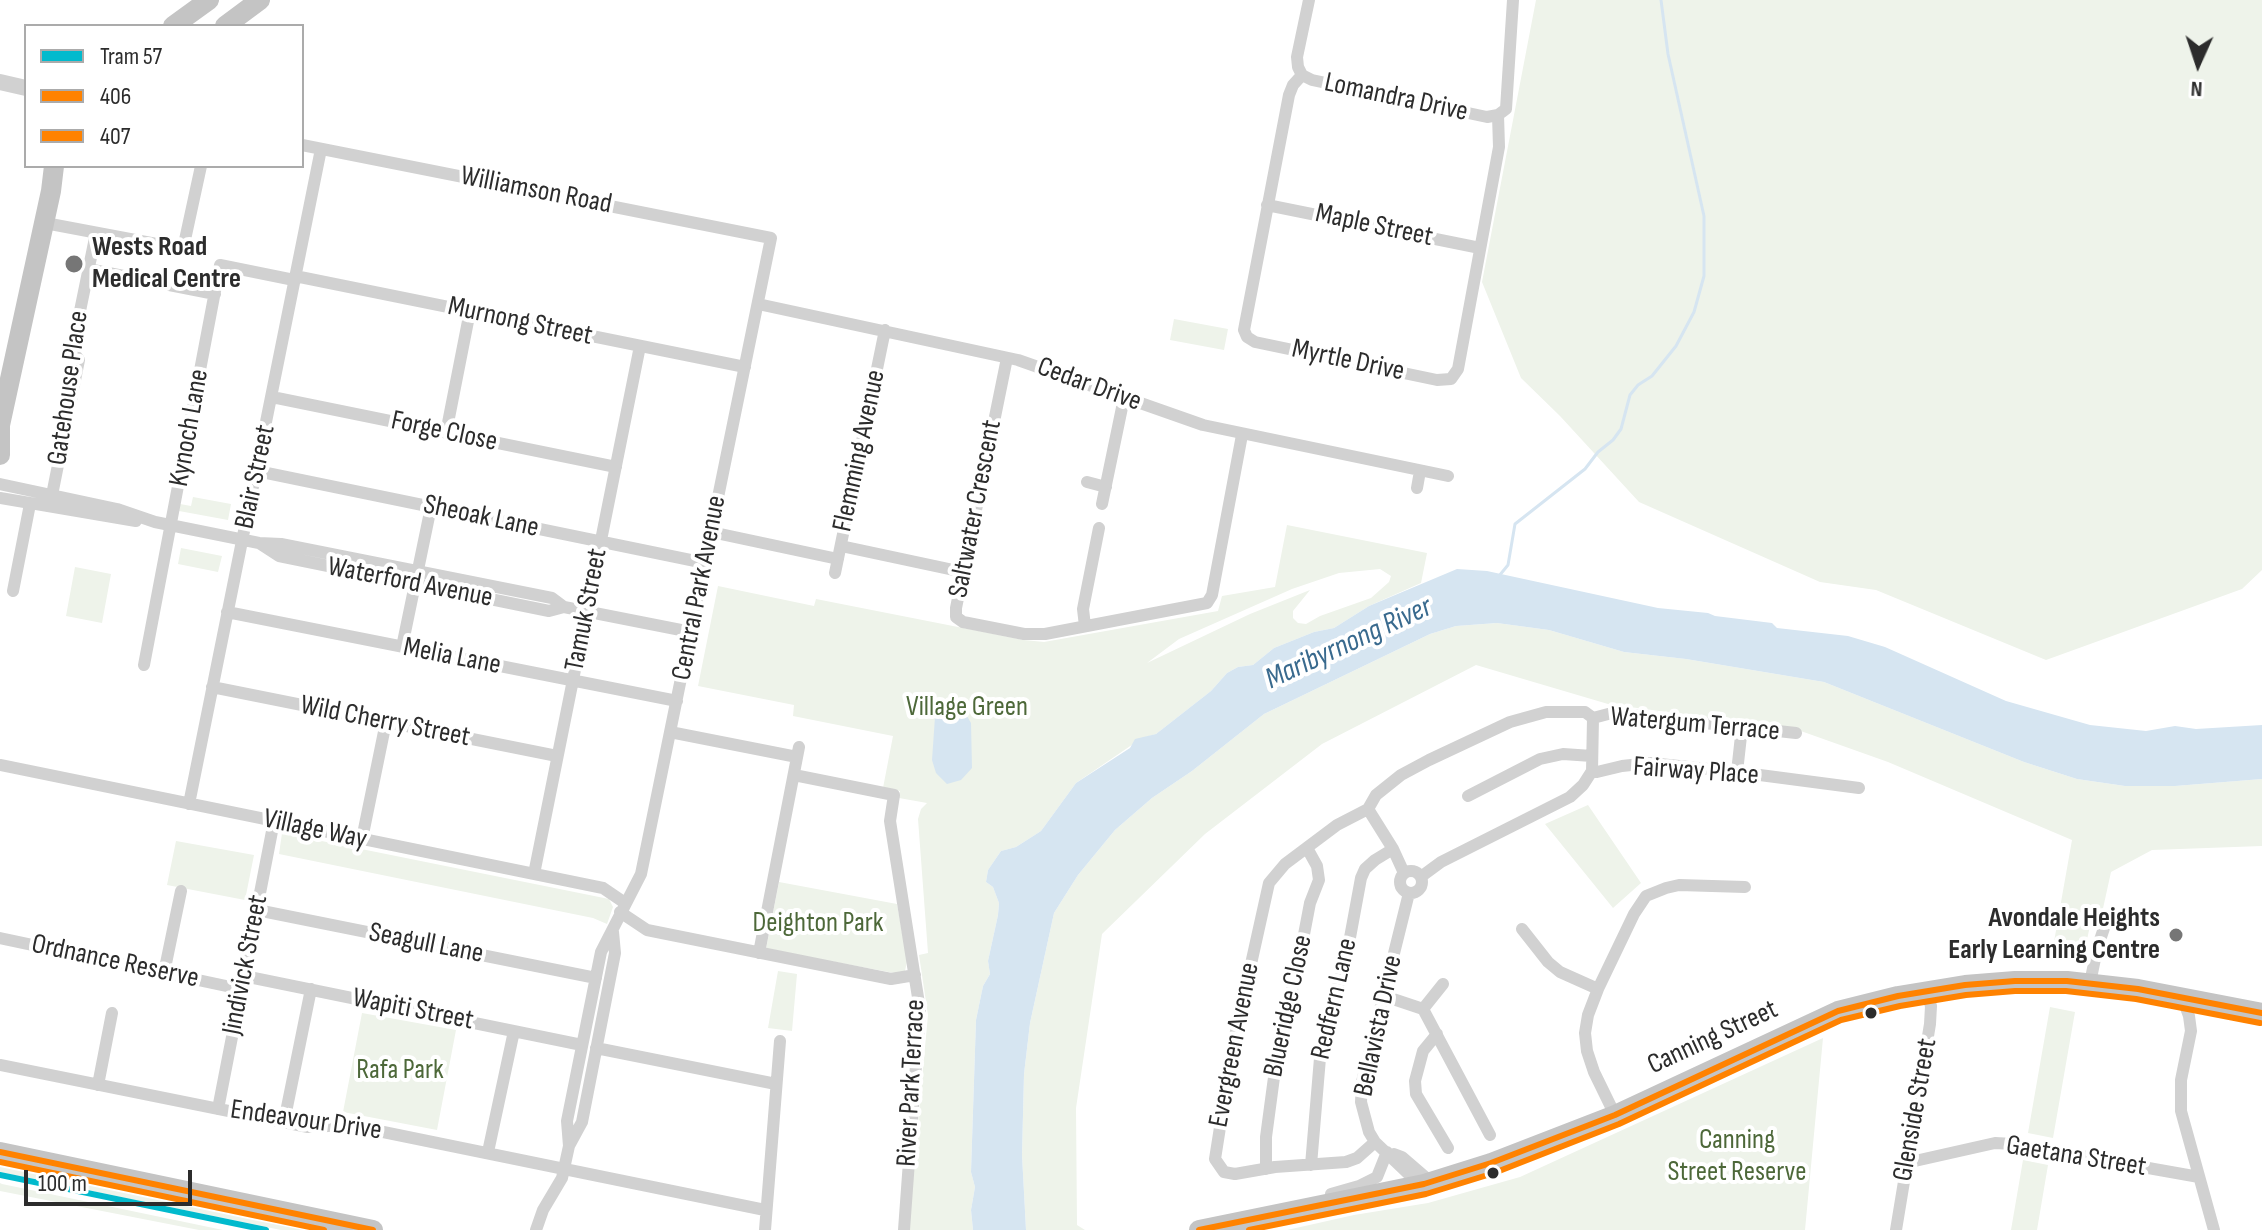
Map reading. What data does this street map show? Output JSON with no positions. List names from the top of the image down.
{
  "streets": {
    "main road": ["Canning Street"],
    "street": [
      "Lomandra Drive",
      "Williamson Road",
      "Maple Street",
      "Murnong Street",
      "Myrtle Drive",
      "Cedar Drive",
      "Gatehouse Place",
      "Kynoch Lane",
      "Forge Close",
      "Flemming Avenue",
      "Blair Street",
      "Saltwater Crescent",
      "Sheoak Lane",
      "Waterford Avenue",
      "Central Park Avenue",
      "Tamuk Street",
      "Melia Lane",
      "Wild Cherry Street",
      "Watergum Terrace",
      "Fairway Place",
      "Village Way",
      "Seagull Lane",
      "Ordnance Reserve",
      "Jindivick Street",
      "Redfern Lane",
      "Blueridge Close",
      "Wapiti Street",
      "Bellavista Drive",
      "Evergreen Avenue",
      "River Park Terrace",
      "Glenside Street",
      "Endeavour Drive",
      "Gaetana Street"
    ]
  },
  "crossings": [
    ["Lomandra Drive", "Myrtle Drive"],
    ["Williamson Road", "Blair Street"],
    ["Williamson Road", "Central Park Avenue"],
    ["Maple Street", "Myrtle Drive"],
    ["Murnong Street", "Kynoch Lane"],
    ["Murnong Street", "Blair Street"],
    ["Murnong Street", "Central Park Avenue"],
    ["Murnong Street", "Tamuk Street"],
    ["Cedar Drive", "Flemming Avenue"],
    ["Cedar Drive", "Saltwater Crescent"],
    ["Cedar Drive", "Central Park Avenue"],
    ["Gatehouse Place", "Waterford Avenue"],
    ["Kynoch Lane", "Blair Street"],
    ["Kynoch Lane", "Waterford Avenue"],
    ["Forge Close", "Blair Street"],
    ["Forge Close", "Tamuk Street"],
    ["Blair Street", "Sheoak Lane"],
    ["Blair Street", "Waterford Avenue"],
    ["Blair Street", "Melia Lane"],
    ["Blair Street", "Wild Cherry Street"],
    ["Blair Street", "Village Way"],
    ["Sheoak Lane", "Central Park Avenue"],
    ["Sheoak Lane", "Tamuk Street"],
    ["Waterford Avenue", "Central Park Avenue"],
    ["Waterford Avenue", "Tamuk Street"],
    ["Central Park Avenue", "Melia Lane"],
    ["Central Park Avenue", "Village Way"],
    ["Central Park Avenue", "Seagull Lane"],
    ["Central Park Avenue", "Wapiti Street"],
    ["Central Park Avenue", "Endeavour Drive"],
    ["Tamuk Street", "Melia Lane"],
    ["Tamuk Street", "Wild Cherry Street"],
    ["Tamuk Street", "Village Way"],
    ["Watergum Terrace", "Fairway Place"],
    ["Watergum Terrace", "Evergreen Avenue"],
    ["Fairway Place", "Bellavista Drive"],
    ["Village Way", "Jindivick Street"],
    ["Village Way", "River Park Terrace"],
    ["Seagull Lane", "Jindivick Street"],
    ["Jindivick Street", "Wapiti Street"],
    ["Jindivick Street", "Endeavour Drive"],
    ["Redfern Lane", "Evergreen Avenue"],
    ["Blueridge Close", "Evergreen Avenue"],
    ["Bellavista Drive", "Evergreen Avenue"],
    ["Canning Street", "Glenside Street"],
    ["Glenside Street", "Gaetana Street"]
  ],
  "water": ["Maribyrnong River"],
  "parks": [
    "Village Green",
    "Deighton Park",
    "Rafa Park",
    "Canning Street Reserve"
  ],
  "places": ["Wests Road Medical Centre", "Avondale Heights Early Learning Centre"],
  "lines": ["transit line 406", "transit line 407", "tram line 57"],
  "legend": ["Tram 57", "406", "407"],
  "scale_bar": "100 m",
  "north": "bottom"
}
